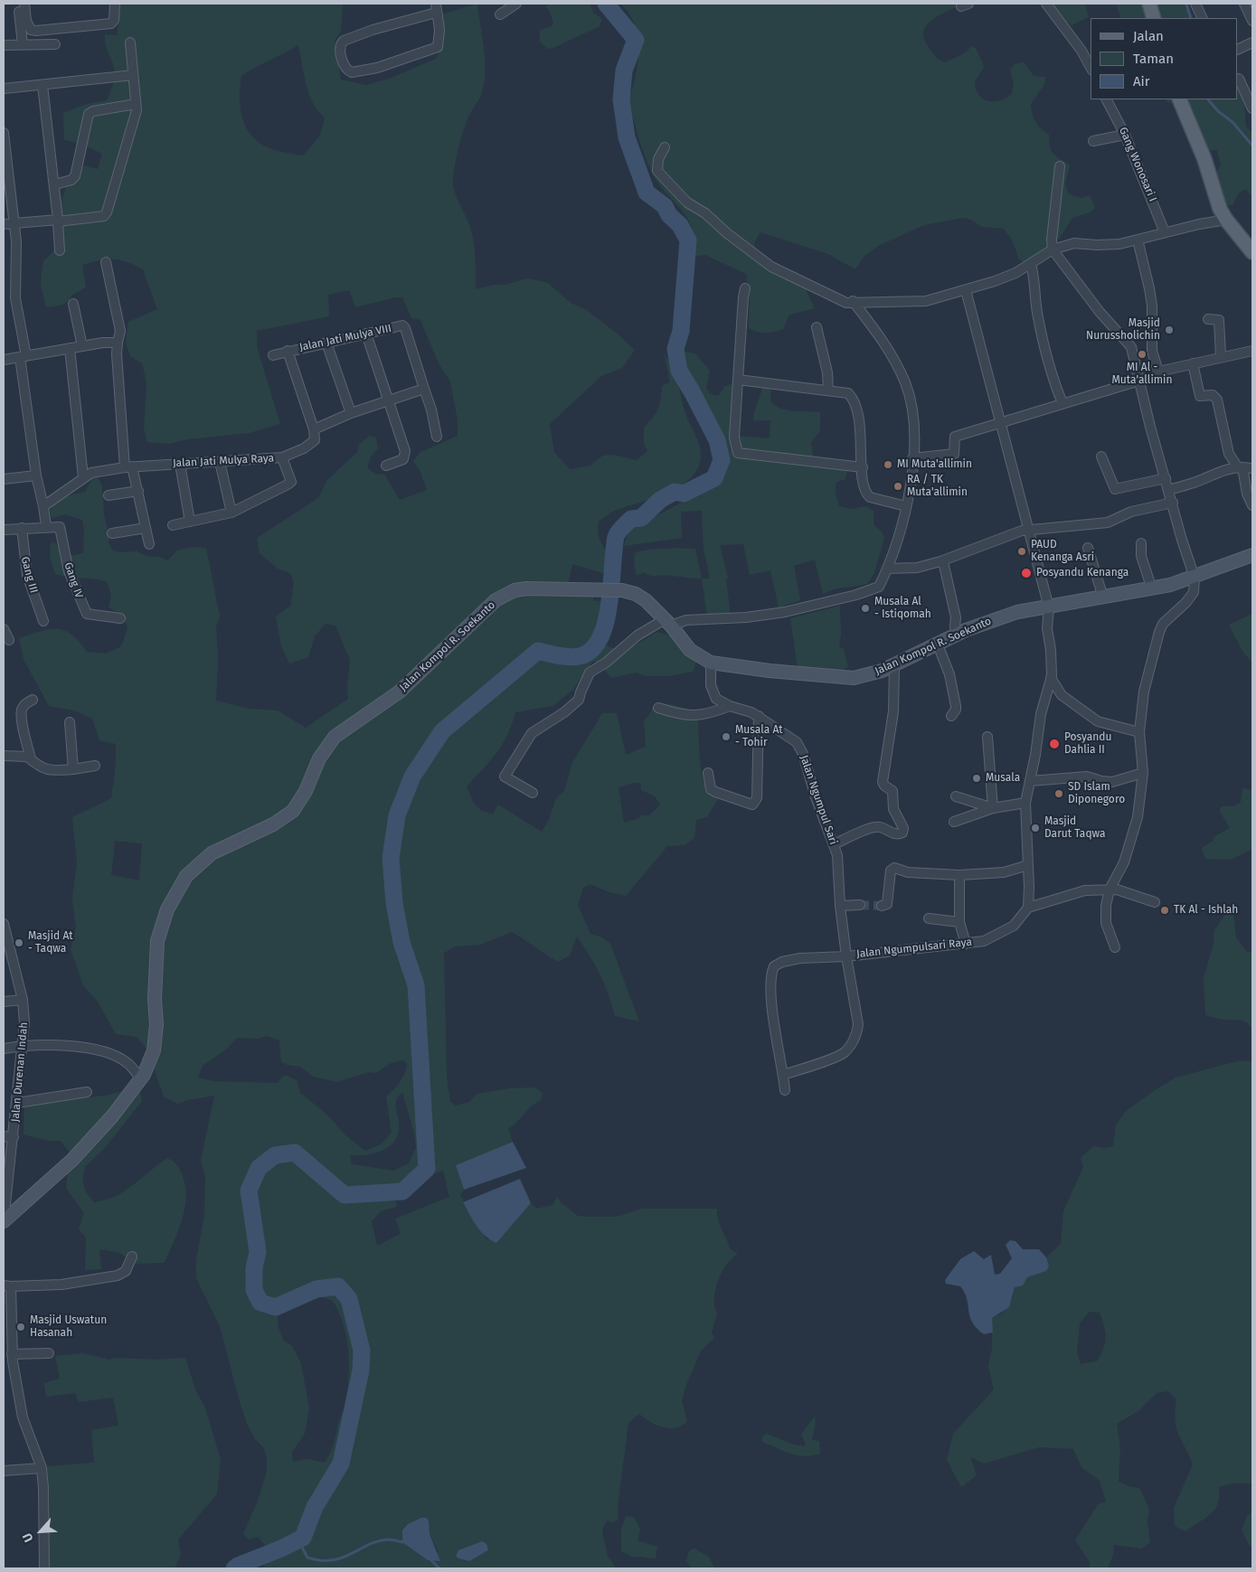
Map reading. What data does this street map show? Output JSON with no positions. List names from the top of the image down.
{
  "streets": {
    "main road": ["Jalan Kompol R. Soekanto"],
    "street": [
      "Gang Wonosari I",
      "Jalan Jati Mulya VIII",
      "Jalan Jati Mulya Raya",
      "Gang III",
      "Gang IV",
      "Jalan Ngumpul Sari",
      "Jalan Ngumpulsari Raya",
      "Jalan Durenan Indah"
    ]
  },
  "crossings": [
    ["Jalan Kompol R. Soekanto", "Jalan Ngumpul Sari"],
    ["Jalan Kompol R. Soekanto", "Jalan Durenan Indah"],
    ["Jalan Ngumpul Sari", "Jalan Ngumpulsari Raya"]
  ],
  "places": [
    "Masjid Nurussholichin",
    "MI Al - Muta'allimin",
    "MI Muta'allimin",
    "RA / TK Muta'allimin",
    "PAUD Kenanga Asri",
    "Posyandu Kenanga",
    "Musala Al - Istiqomah",
    "Musala At - Tohir",
    "Posyandu Dahlia II",
    "Musala",
    "SD Islam Diponegoro",
    "Masjid Darut Taqwa",
    "TK Al - Ishlah",
    "Masjid At - Taqwa",
    "Masjid Uswatun Hasanah"
  ],
  "legend": ["Jalan", "Taman", "Air"],
  "north": "bottom left"
}
